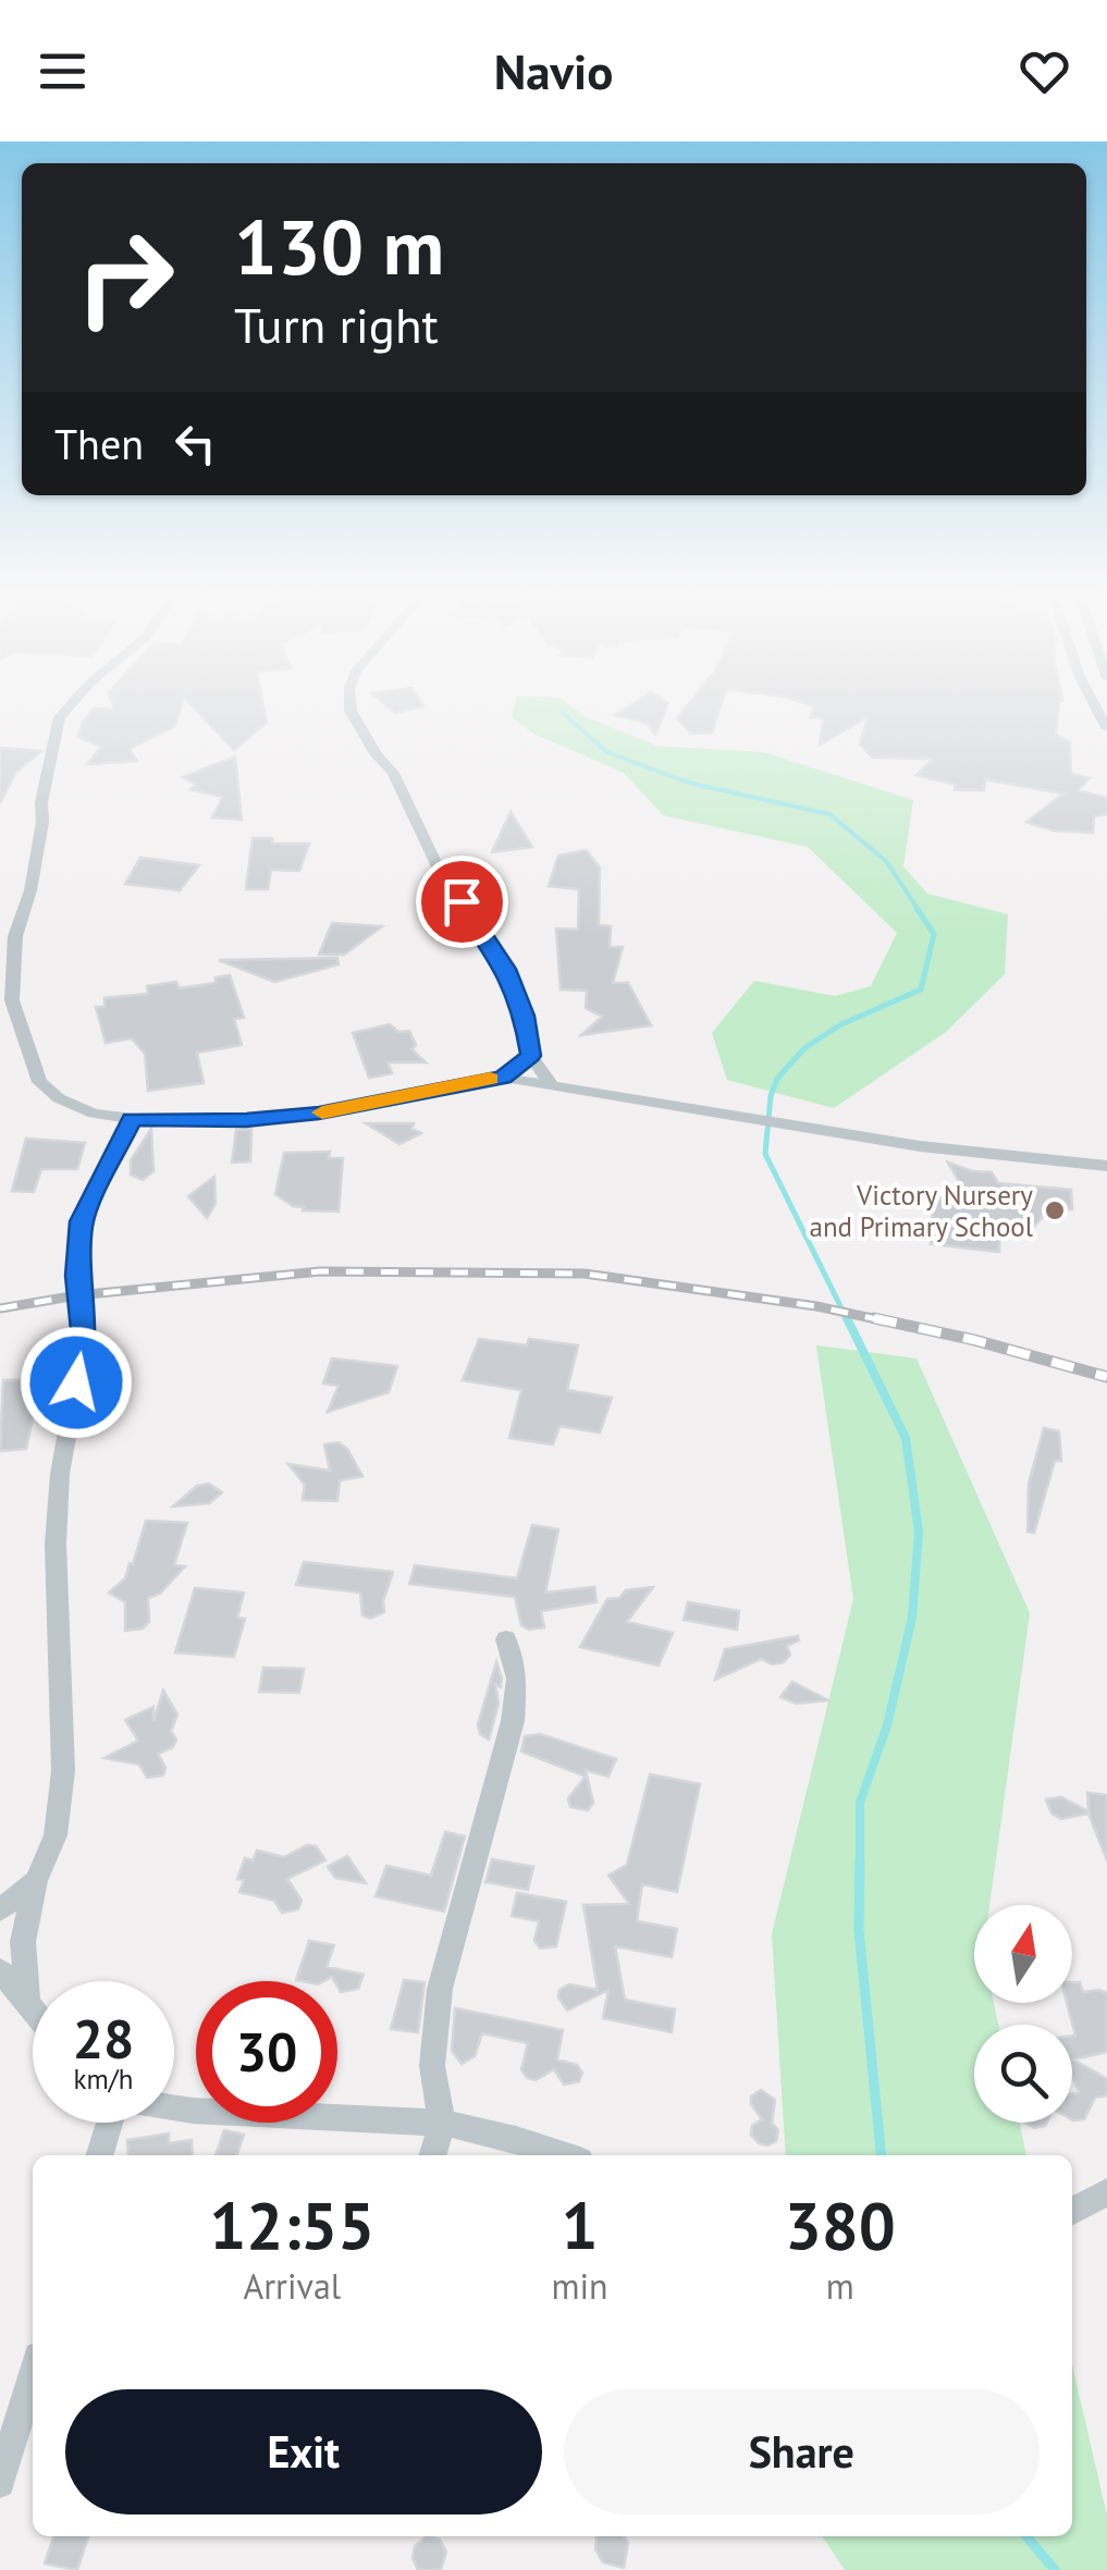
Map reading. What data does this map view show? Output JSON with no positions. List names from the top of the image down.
{
  "places": ["Victory Nursery and Primary School"],
  "north": "top",
  "page": {
    "header": "Navio",
    "turn": ["130 m", "Turn right"],
    "then": "Then",
    "speed": "28 km/h",
    "limit": "30",
    "eta": [
      "12:55",
      "Arrival",
      "1",
      "min",
      "380",
      "m"
    ],
    "buttons": ["Exit", "Share"]
  }
}
